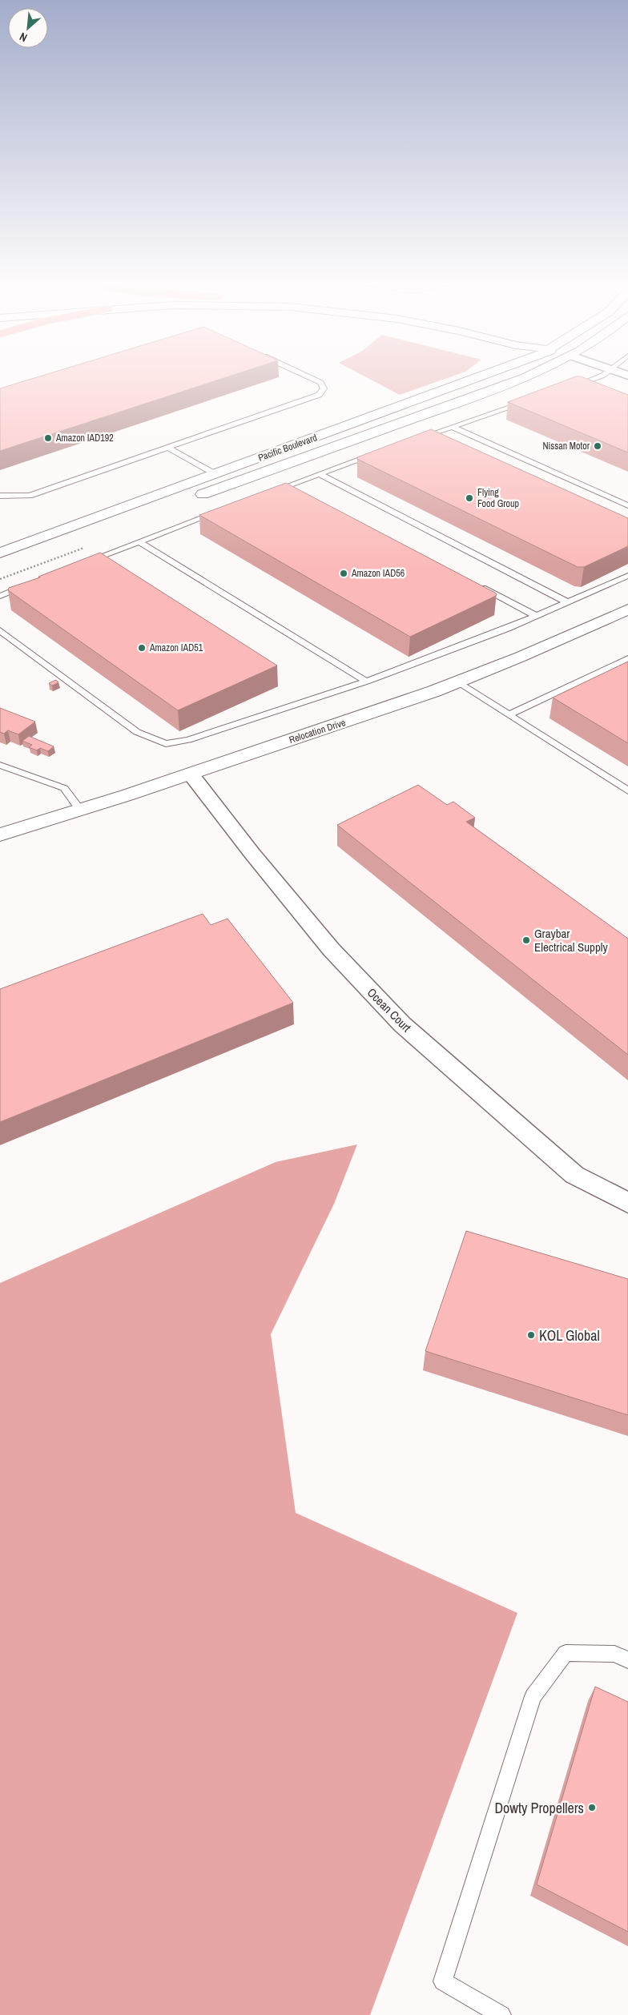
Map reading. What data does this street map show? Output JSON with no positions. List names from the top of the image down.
{
  "streets": {
    "main road": ["Pacific Boulevard", "Relocation Drive"],
    "street": ["Ocean Court"]
  },
  "crossings": [
    ["Relocation Drive", "Ocean Court"]
  ],
  "places": [
    "Amazon IAD192",
    "Nissan Motor",
    "Flying Food Group",
    "Amazon IAD56",
    "Amazon IAD51",
    "Graybar Electrical Supply",
    "KOL Global",
    "Dowty Propellers"
  ],
  "north": "bottom left"
}
